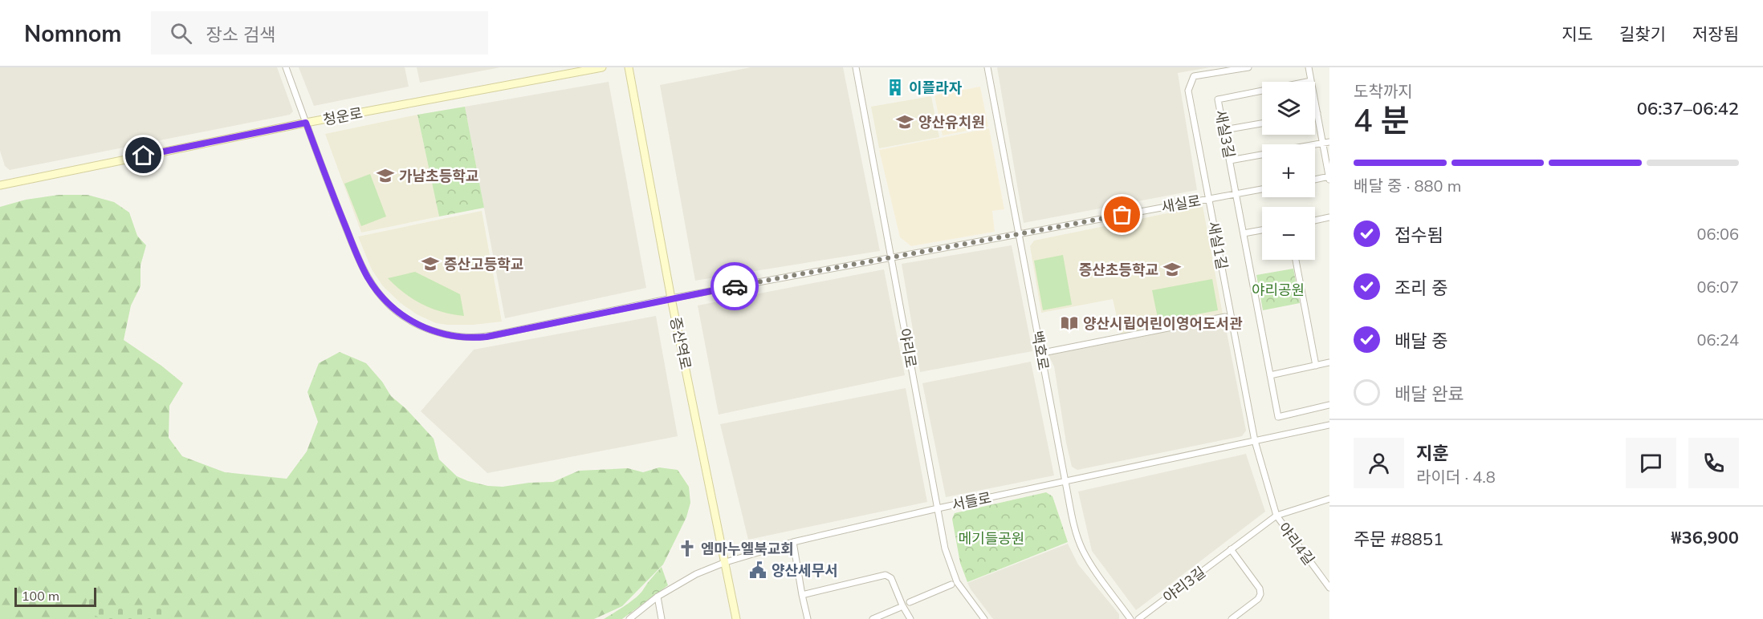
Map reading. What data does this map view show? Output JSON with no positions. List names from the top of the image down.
{
  "streets": {
    "street": [
      "청운로",
      "새실3길",
      "새실로",
      "새실1길",
      "증산역로",
      "야리로",
      "백호로",
      "서들로",
      "야리4길",
      "야리3길"
    ]
  },
  "crossings": [
    ["청운로", "새실로"],
    ["새실3길", "새실로"],
    ["새실로", "새실1길"],
    ["새실로", "증산역로"],
    ["새실로", "야리로"],
    ["새실로", "백호로"],
    ["새실1길", "서들로"],
    ["새실1길", "야리4길"],
    ["증산역로", "서들로"],
    ["야리로", "서들로"],
    ["백호로", "서들로"],
    ["서들로", "야리4길"],
    ["야리4길", "야리3길"]
  ],
  "parks": ["야리공원", "메기들공원"],
  "places": {
    "building": ["이플라자"],
    "school or university": [
      "양산유치원",
      "가남초등학교",
      "증산고등학교",
      "증산초등학교"
    ],
    "library": ["양산시립어린이영어도서관"],
    "church": ["엠마누엘북교회"],
    "public building": ["양산세무서"]
  },
  "scale_bar": "100 m",
  "page": {
    "header": "Nomnom",
    "search": "장소 검색",
    "nav": ["지도", "길찾기", "저장됨"],
    "heading": ["4 분", "도착까지", "06:37–06:42"],
    "panel": [
      "지훈",
      "라이더 · 4.8",
      "주문 #8851",
      "₩36,900"
    ],
    "map_buttons": ["+", "−"],
    "bar": "배달 중 · 880 m",
    "list": [
      ["접수됨", "06:06"],
      ["조리 중", "06:07"],
      ["배달 중", "06:24"],
      "배달 완료"
    ],
    "scale": "100 m"
  }
}
